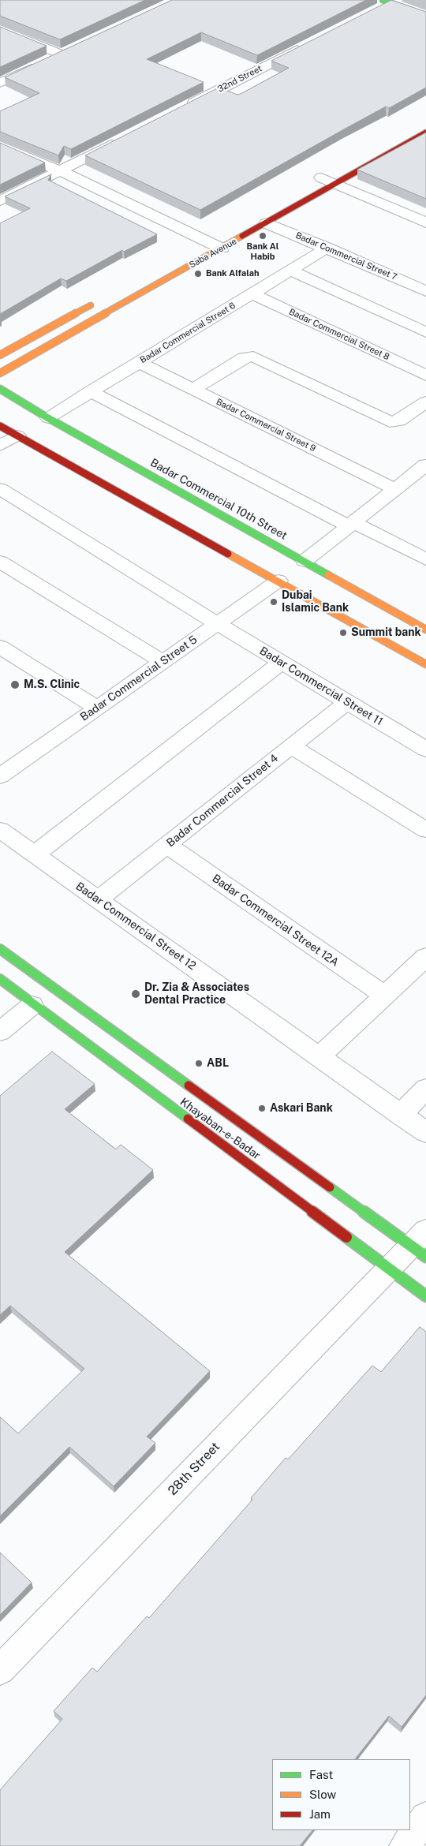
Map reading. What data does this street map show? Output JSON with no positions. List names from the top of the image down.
{
  "streets": {
    "main road": ["Saba Avenue", "Badar Commercial 10th Street", "Khayaban-e-Badar"],
    "street": [
      "32nd Street",
      "Badar Commercial Street 7",
      "Badar Commercial Street 6",
      "Badar Commercial Street 8",
      "Badar Commercial Street 9",
      "Badar Commercial Street 5",
      "Badar Commercial Street 11",
      "Badar Commercial Street 4",
      "Badar Commercial Street 12A",
      "Badar Commercial Street 12",
      "28th Street"
    ]
  },
  "crossings": [
    ["Saba Avenue", "Badar Commercial Street 7"],
    ["Badar Commercial Street 7", "Badar Commercial Street 6"],
    ["Badar Commercial Street 6", "Badar Commercial Street 8"],
    ["Badar Commercial Street 6", "Badar Commercial Street 9"],
    ["Badar Commercial Street 6", "Badar Commercial 10th Street"],
    ["Badar Commercial Street 5", "Badar Commercial Street 11"],
    ["Badar Commercial Street 11", "Badar Commercial Street 4"],
    ["Badar Commercial Street 4", "Badar Commercial Street 12A"],
    ["Badar Commercial Street 4", "Badar Commercial Street 12"],
    ["Khayaban-e-Badar", "28th Street"]
  ],
  "places": [
    "Bank Al Habib",
    "Bank Alfalah",
    "Dubai Islamic Bank",
    "Summit bank",
    "M.S. Clinic",
    "Dr. Zia & Associates Dental Practice",
    "ABL",
    "Askari Bank"
  ],
  "legend": ["Fast", "Slow", "Jam"]
}
